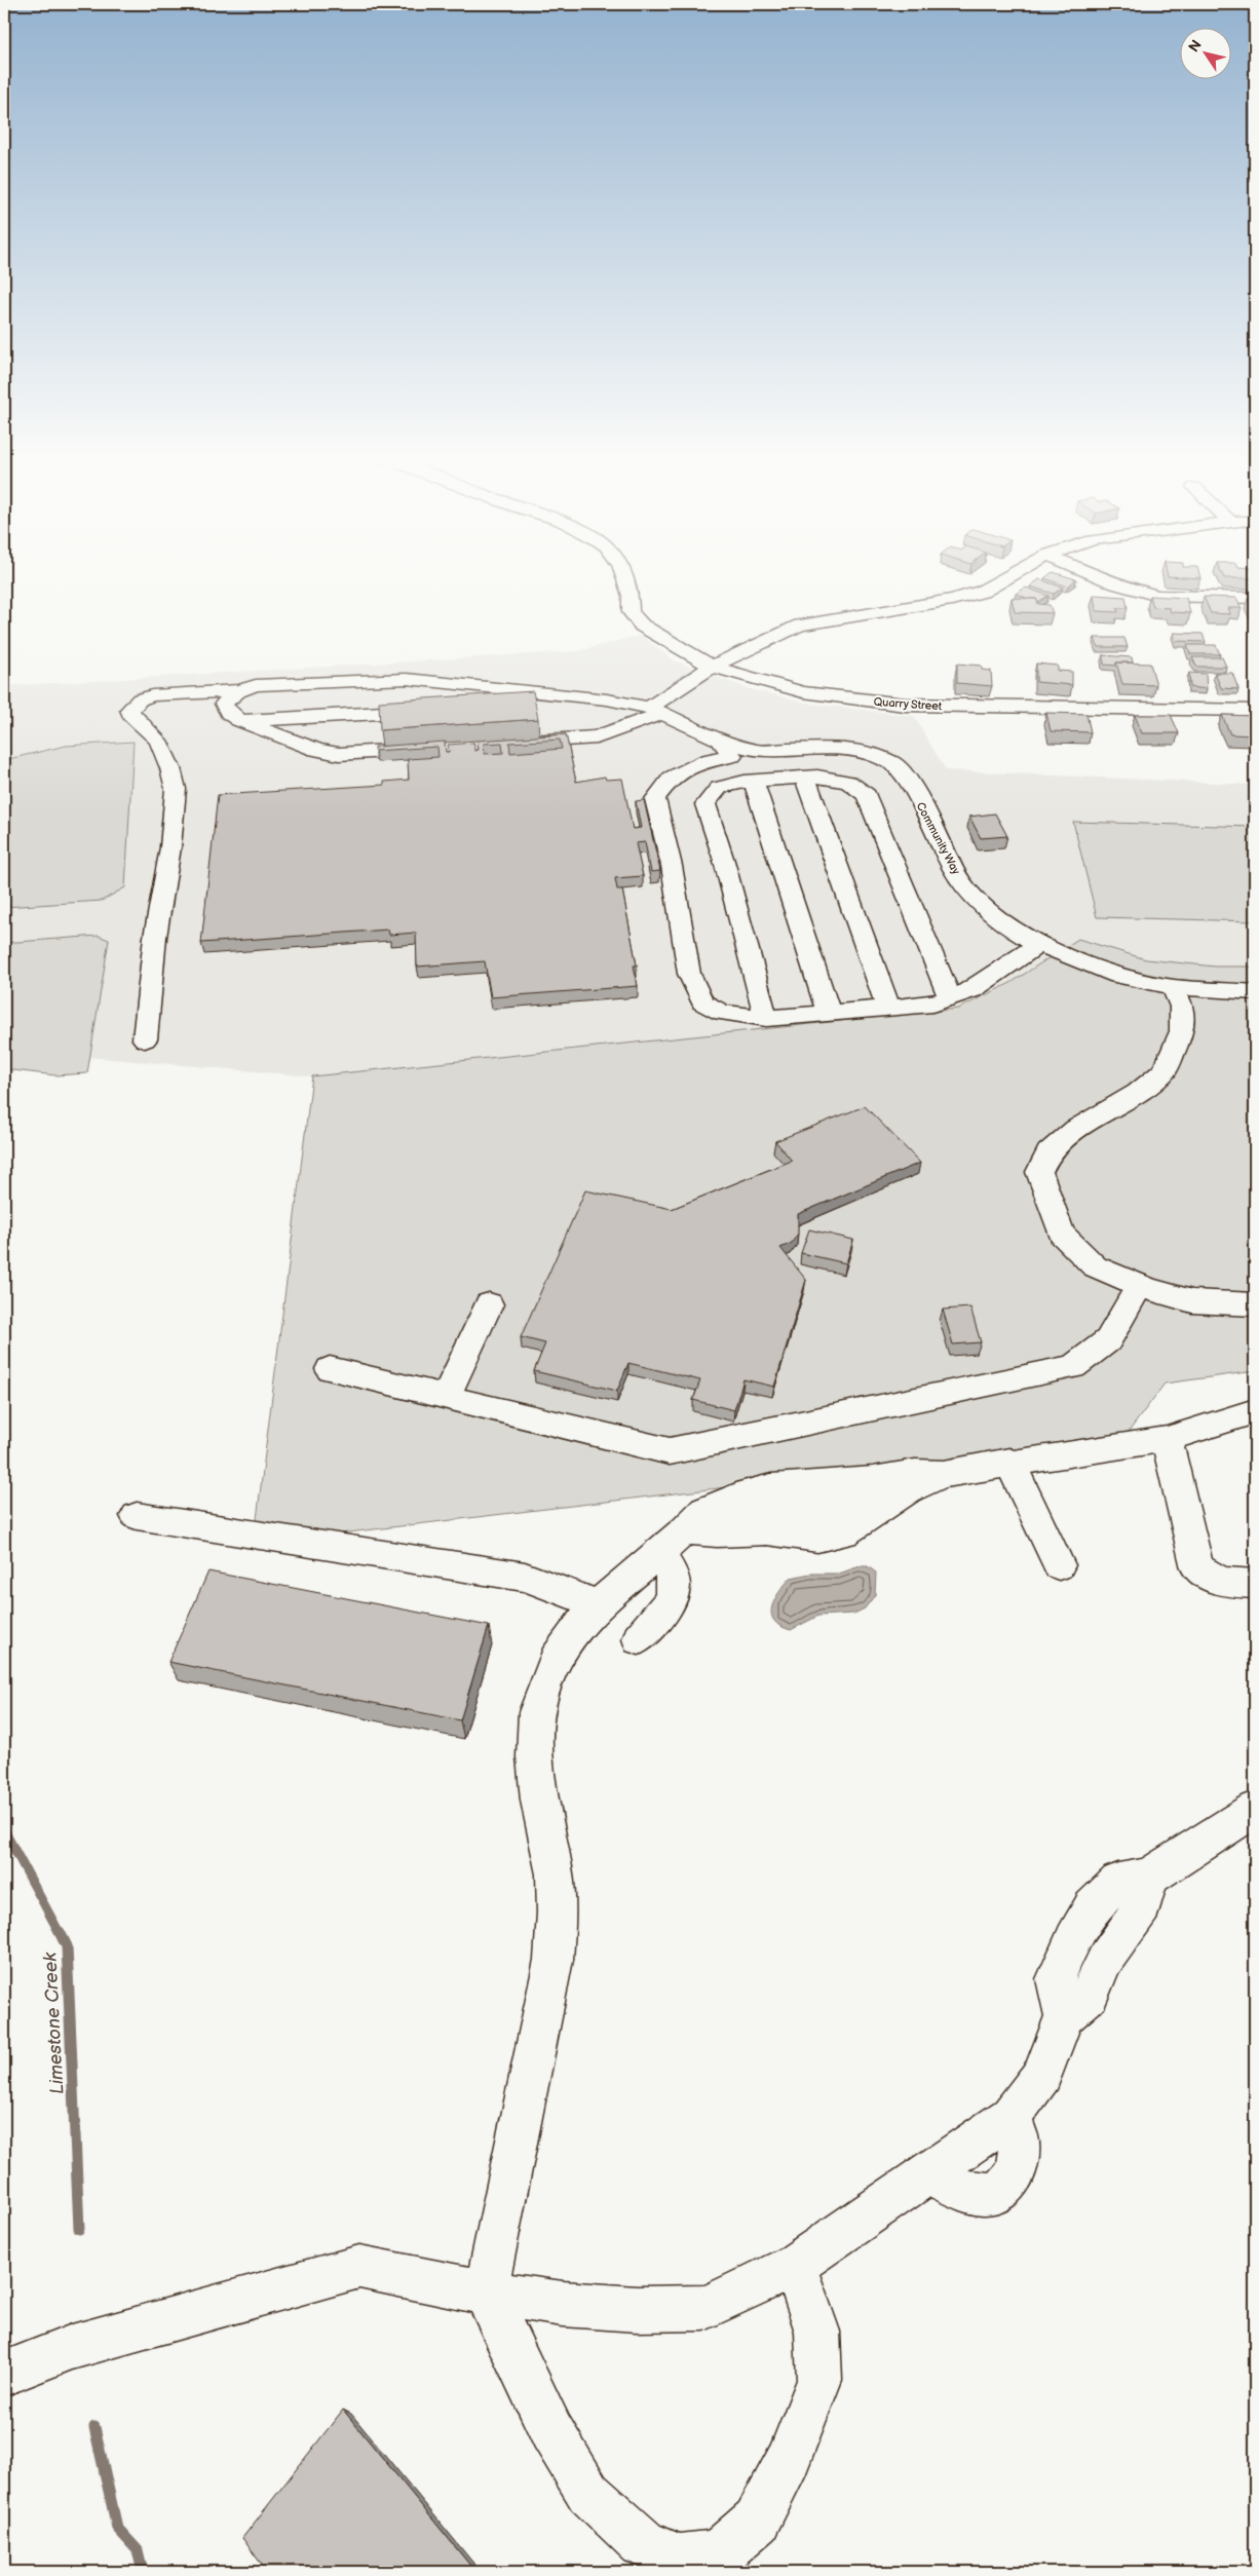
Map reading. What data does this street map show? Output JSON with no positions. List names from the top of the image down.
{
  "streets": {
    "street": ["Quarry Street", "Community Way"]
  },
  "water": ["Limestone Creek"],
  "north": "top left"
}
